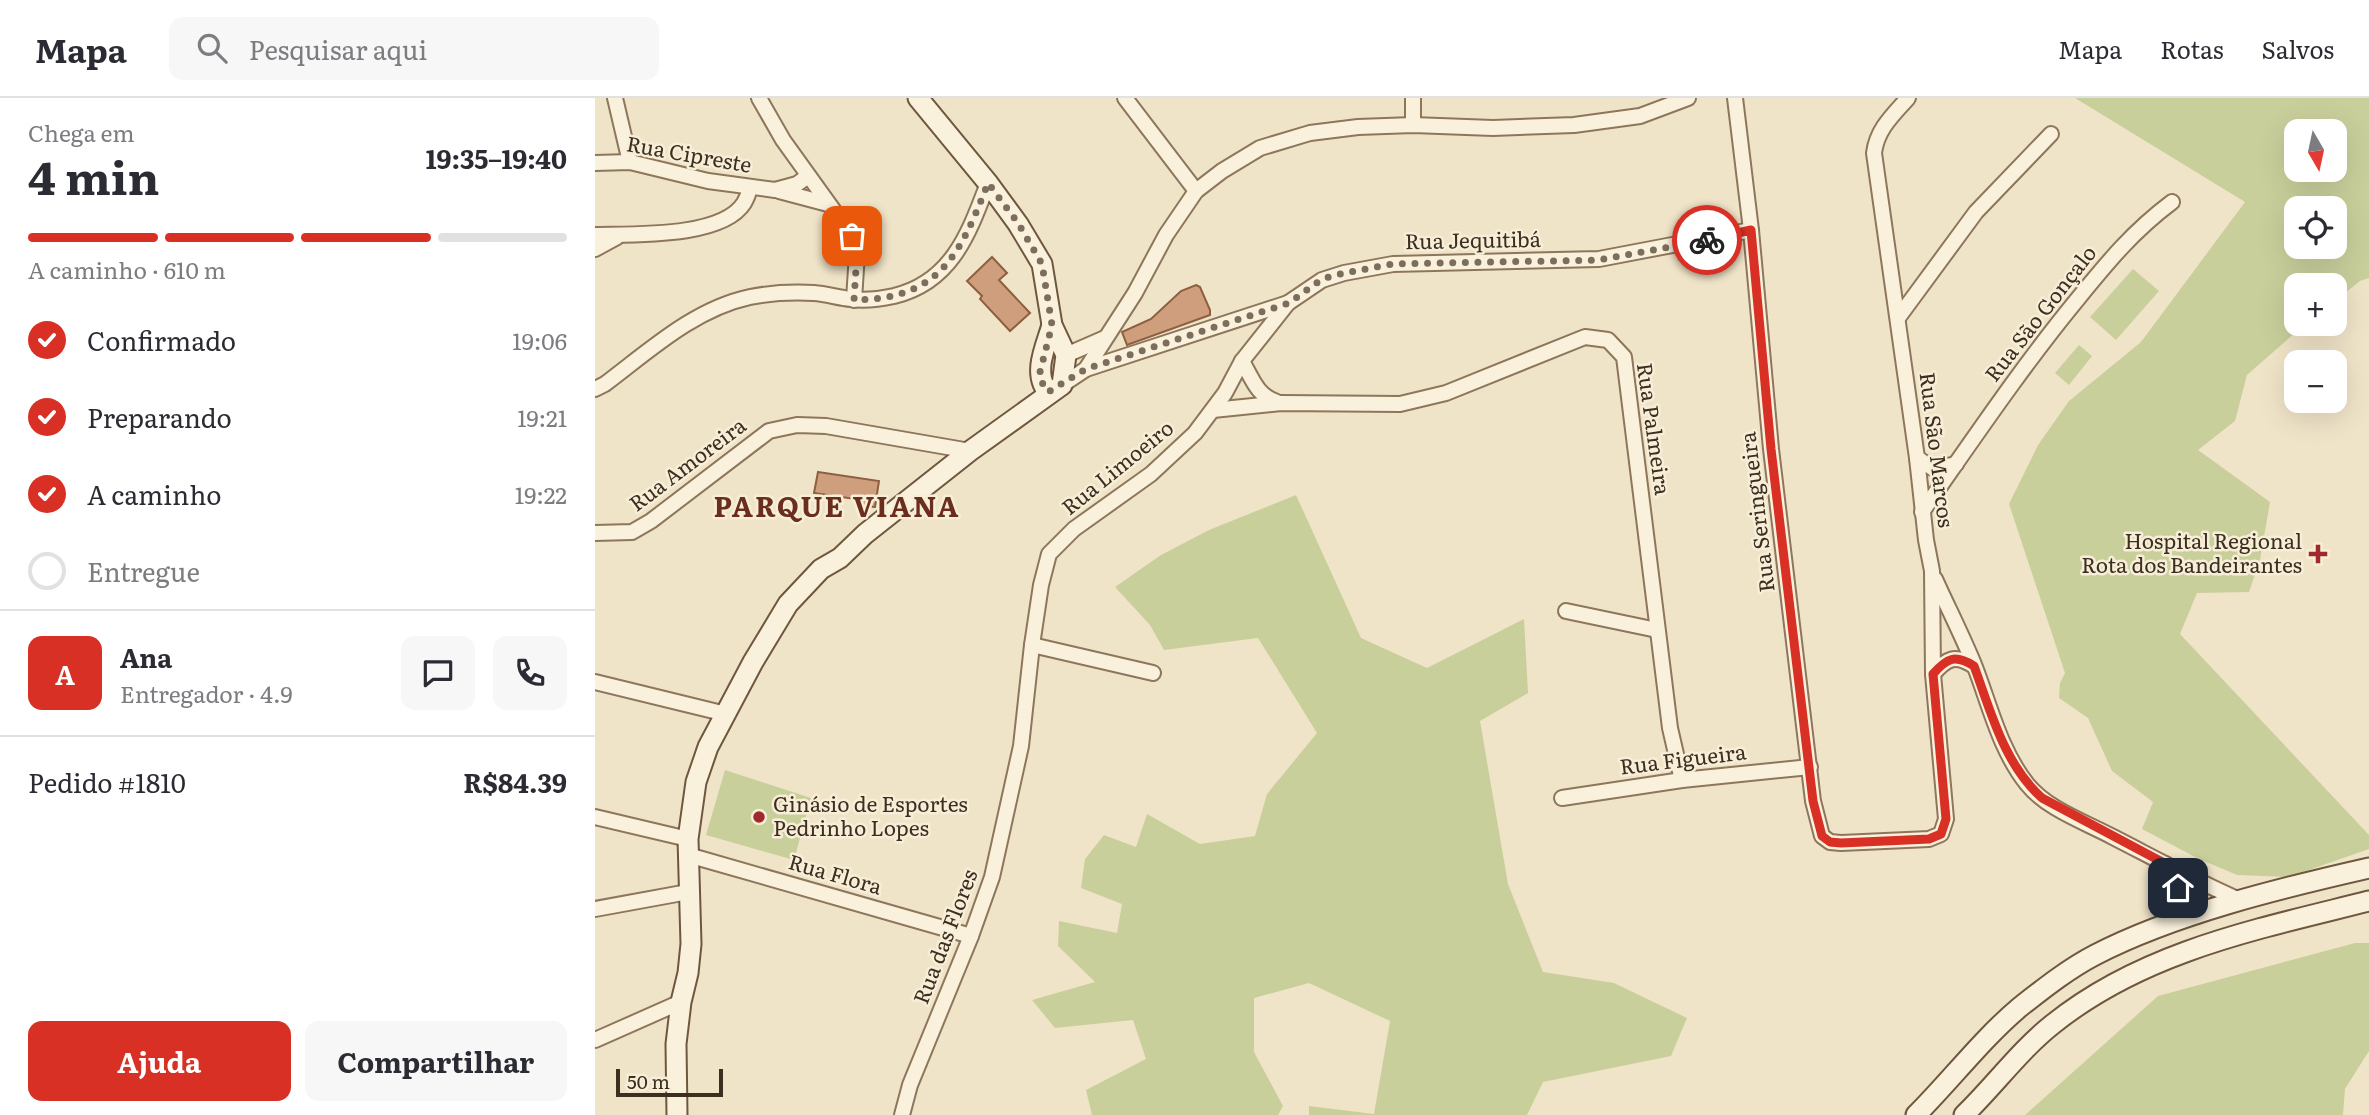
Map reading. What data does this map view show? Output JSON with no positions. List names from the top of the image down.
{
  "streets": {
    "street": [
      "Rua Cipreste",
      "Rua Jequitibá",
      "Rua São Gonçalo",
      "Rua Palmeira",
      "Rua São Marcos",
      "Rua Amoreira",
      "Rua Limoeiro",
      "Rua Seringueira",
      "Rua Figueira",
      "Rua Flora",
      "Rua das Flores"
    ]
  },
  "crossings": [
    ["Rua Jequitibá", "Rua Limoeiro"],
    ["Rua Jequitibá", "Rua Seringueira"],
    ["Rua São Gonçalo", "Rua São Marcos"],
    ["Rua Palmeira", "Rua Limoeiro"],
    ["Rua Palmeira", "Rua Figueira"],
    ["Rua São Marcos", "Rua Seringueira"],
    ["Rua Limoeiro", "Rua das Flores"],
    ["Rua Seringueira", "Rua Figueira"],
    ["Rua Flora", "Rua das Flores"]
  ],
  "districts": ["PARQUE VIANA"],
  "places": {
    "health": ["Hospital Regional Rota dos Bandeirantes"],
    "other": ["Ginásio de Esportes Pedrinho Lopes"]
  },
  "scale_bar": "50 m",
  "north": "bottom",
  "page": {
    "header": "Mapa",
    "search": "Pesquisar aqui",
    "nav": ["Mapa", "Rotas", "Salvos"],
    "heading": ["4 min", "Chega em", "19:35–19:40"],
    "panel": [
      "Ana",
      "Entregador · 4.9",
      "Pedido #1810",
      "R$84.39"
    ],
    "map_buttons": ["+", "−"],
    "bar": "A caminho · 610 m",
    "list": [
      ["Confirmado", "19:06"],
      ["Preparando", "19:21"],
      ["A caminho", "19:22"],
      "Entregue"
    ],
    "round": "A",
    "buttons": ["Ajuda", "Compartilhar"],
    "scale": "50 m"
  }
}
